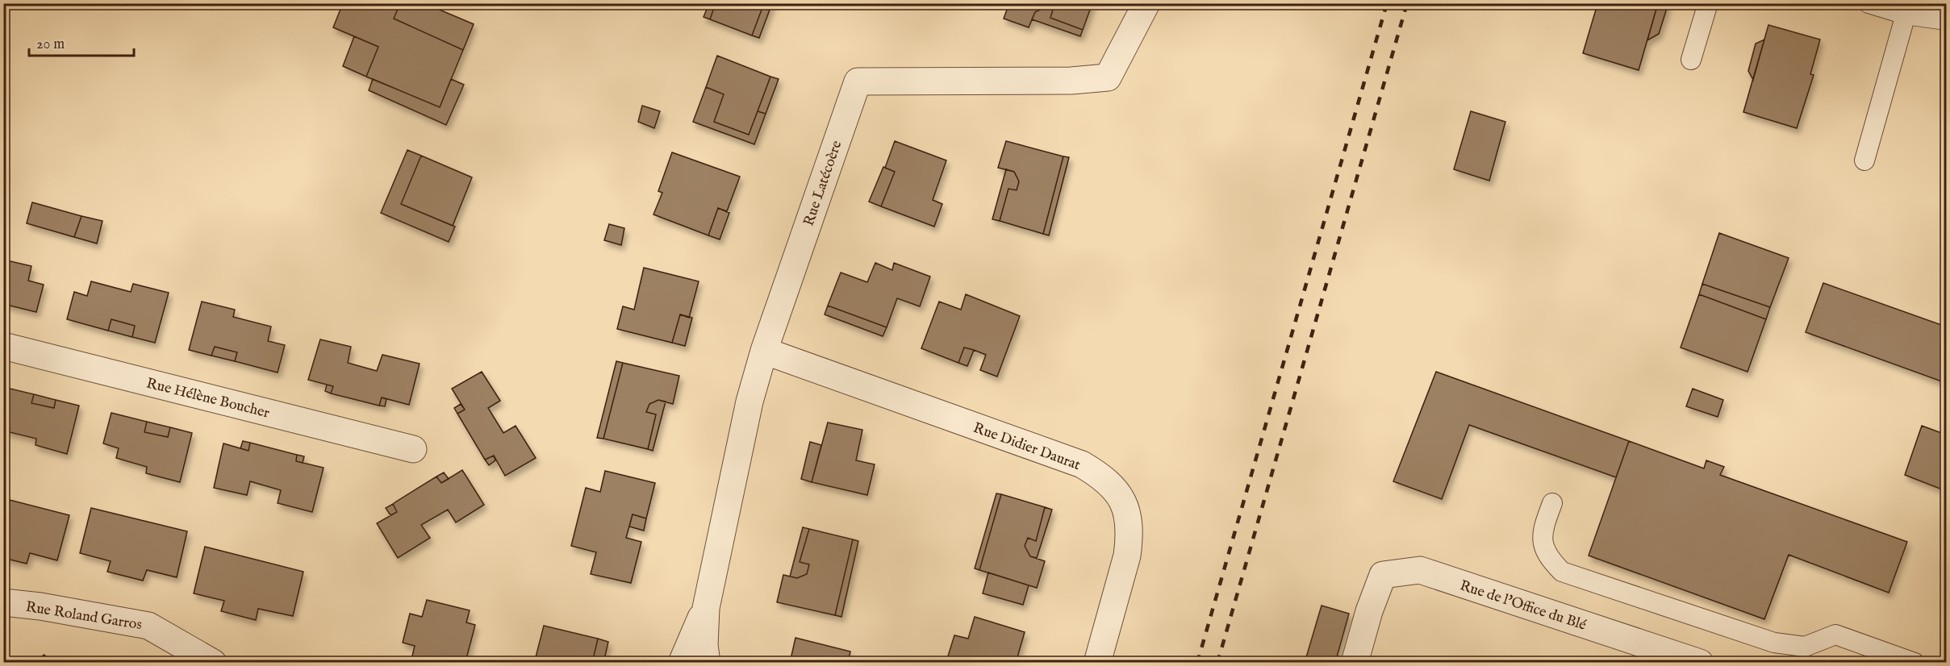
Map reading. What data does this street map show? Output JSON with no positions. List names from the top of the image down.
{
  "streets": {
    "street": [
      "Rue Latécoère",
      "Rue Hélène Boucher",
      "Rue Didier Daurat",
      "Rue de l'Office du Blé",
      "Rue Roland Garros"
    ]
  },
  "crossings": [
    ["Rue Latécoère", "Rue Didier Daurat"]
  ],
  "scale_bar": "20 m"
}
